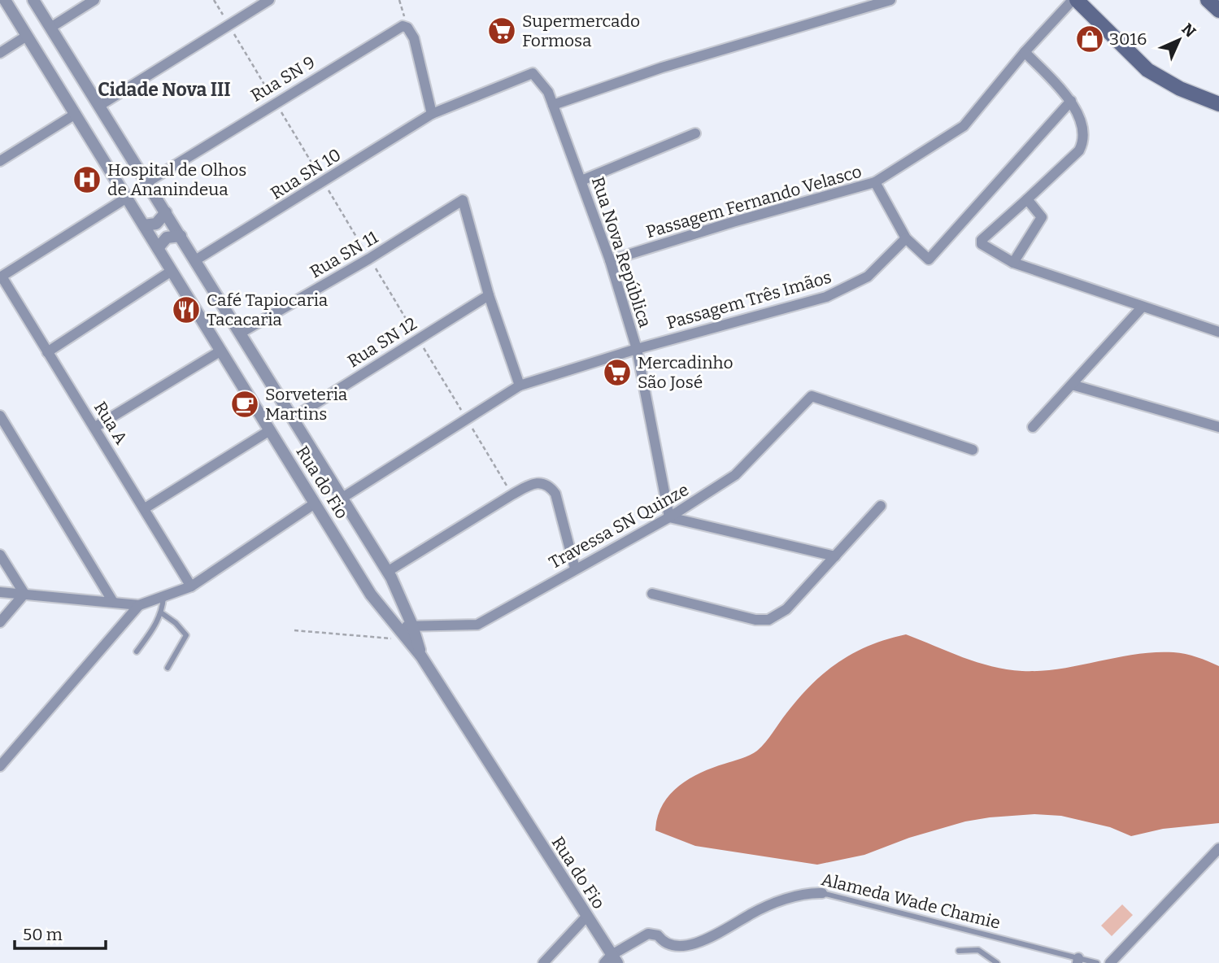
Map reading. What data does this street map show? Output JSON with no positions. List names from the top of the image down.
{
  "streets": {
    "street": [
      "Rua SN 9",
      "Rua SN 10",
      "Passagem Fernando Velasco",
      "Rua Nova República",
      "Rua SN 11",
      "Passagem Três Imãos",
      "Rua SN 12",
      "Rua A",
      "Rua do Fio",
      "Travessa SN Quinze",
      "Alameda Wade Chamie"
    ]
  },
  "crossings": [
    ["Rua SN 9", "Rua SN 10"],
    ["Rua SN 9", "Rua do Fio"],
    ["Rua SN 10", "Rua Nova República"],
    ["Rua SN 10", "Rua do Fio"],
    ["Passagem Fernando Velasco", "Rua Nova República"],
    ["Rua Nova República", "Passagem Três Imãos"],
    ["Rua Nova República", "Travessa SN Quinze"],
    ["Rua SN 11", "Rua SN 12"],
    ["Rua SN 11", "Rua do Fio"],
    ["Passagem Três Imãos", "Rua do Fio"],
    ["Rua SN 12", "Rua do Fio"],
    ["Rua do Fio", "Travessa SN Quinze"],
    ["Rua do Fio", "Alameda Wade Chamie"]
  ],
  "districts": ["Cidade Nova III"],
  "places": {
    "supermarket": ["Supermercado Formosa", "Mercadinho São José"],
    "shop": ["3016"],
    "hospital": ["Hospital de Olhos de Ananindeua"],
    "restaurant": ["Café Tapiocaria Tacacaria"],
    "cafe": ["Sorveteria Martins"]
  },
  "scale_bar": "50 m",
  "north": "top right"
}
